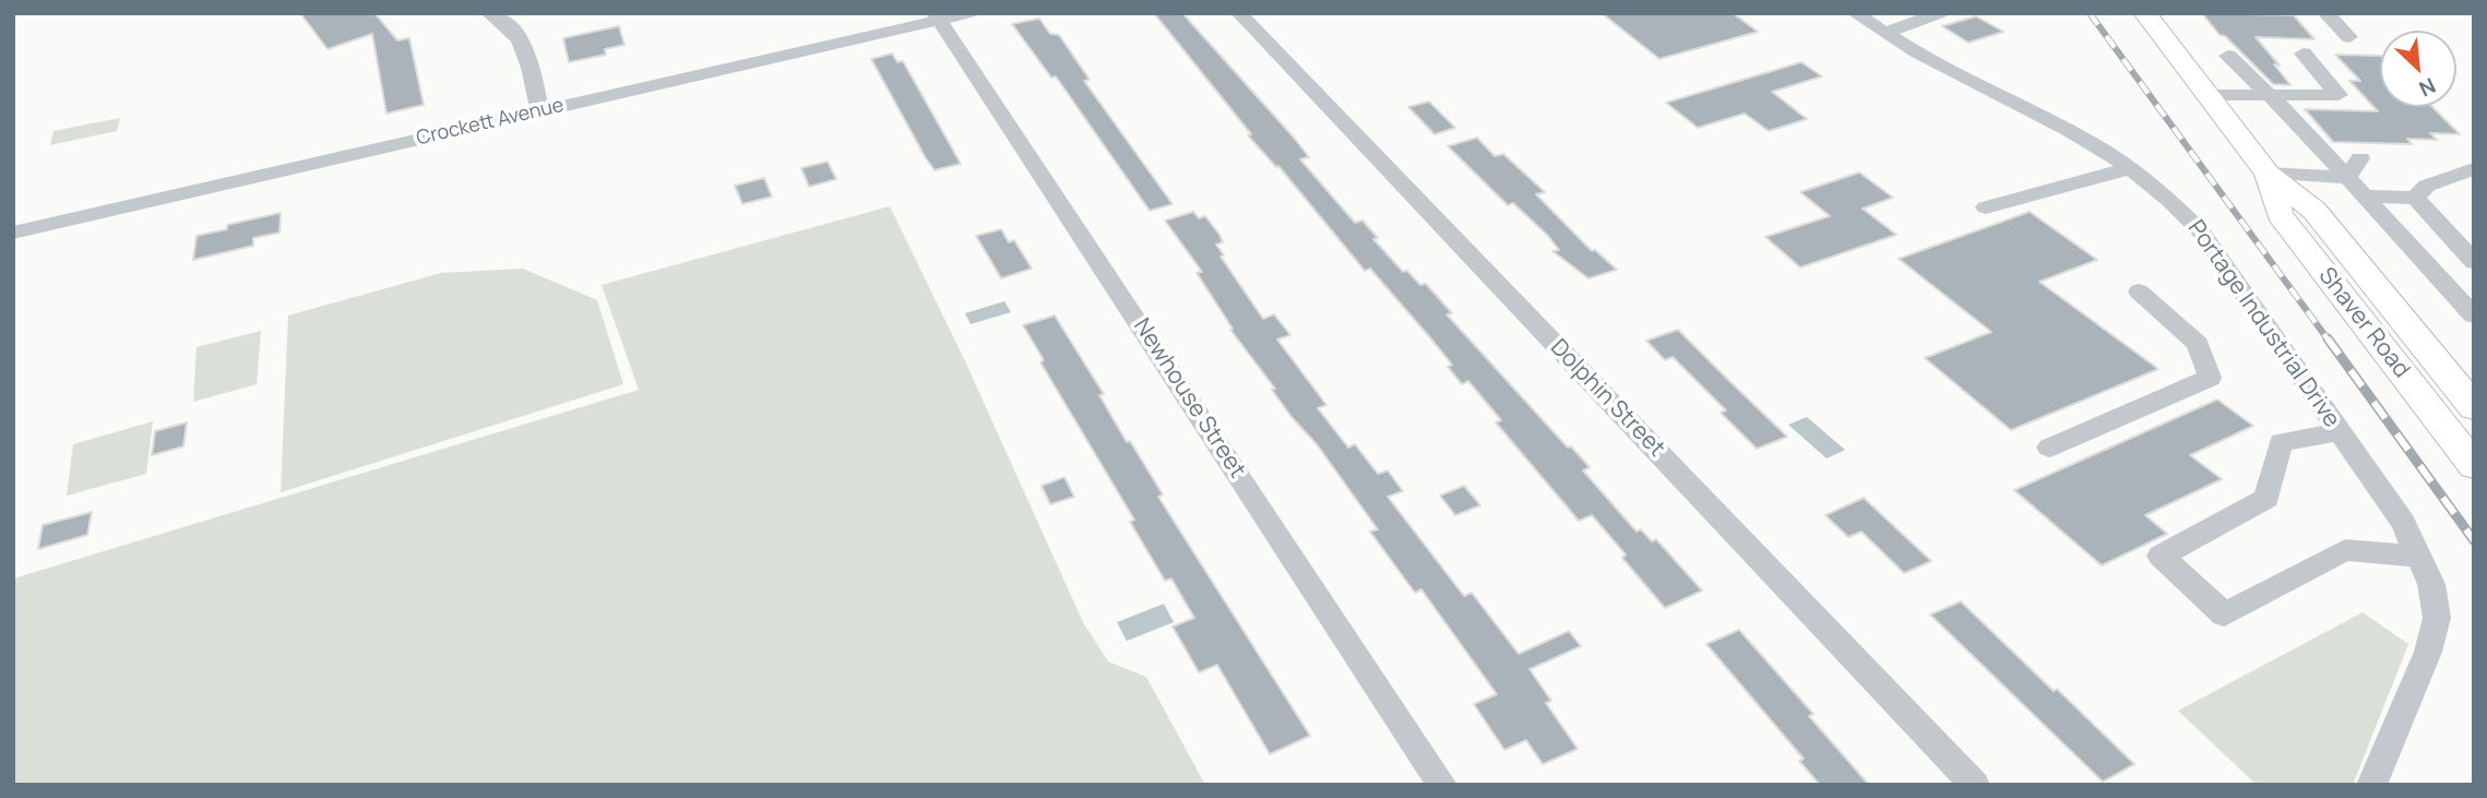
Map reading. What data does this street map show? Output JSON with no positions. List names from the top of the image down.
{
  "streets": {
    "main road": ["Shaver Road"],
    "street": [
      "Crockett Avenue",
      "Portage Industrial Drive",
      "Newhouse Street",
      "Dolphin Street"
    ]
  },
  "crossings": [
    ["Crockett Avenue", "Newhouse Street"]
  ],
  "north": "bottom right"
}
